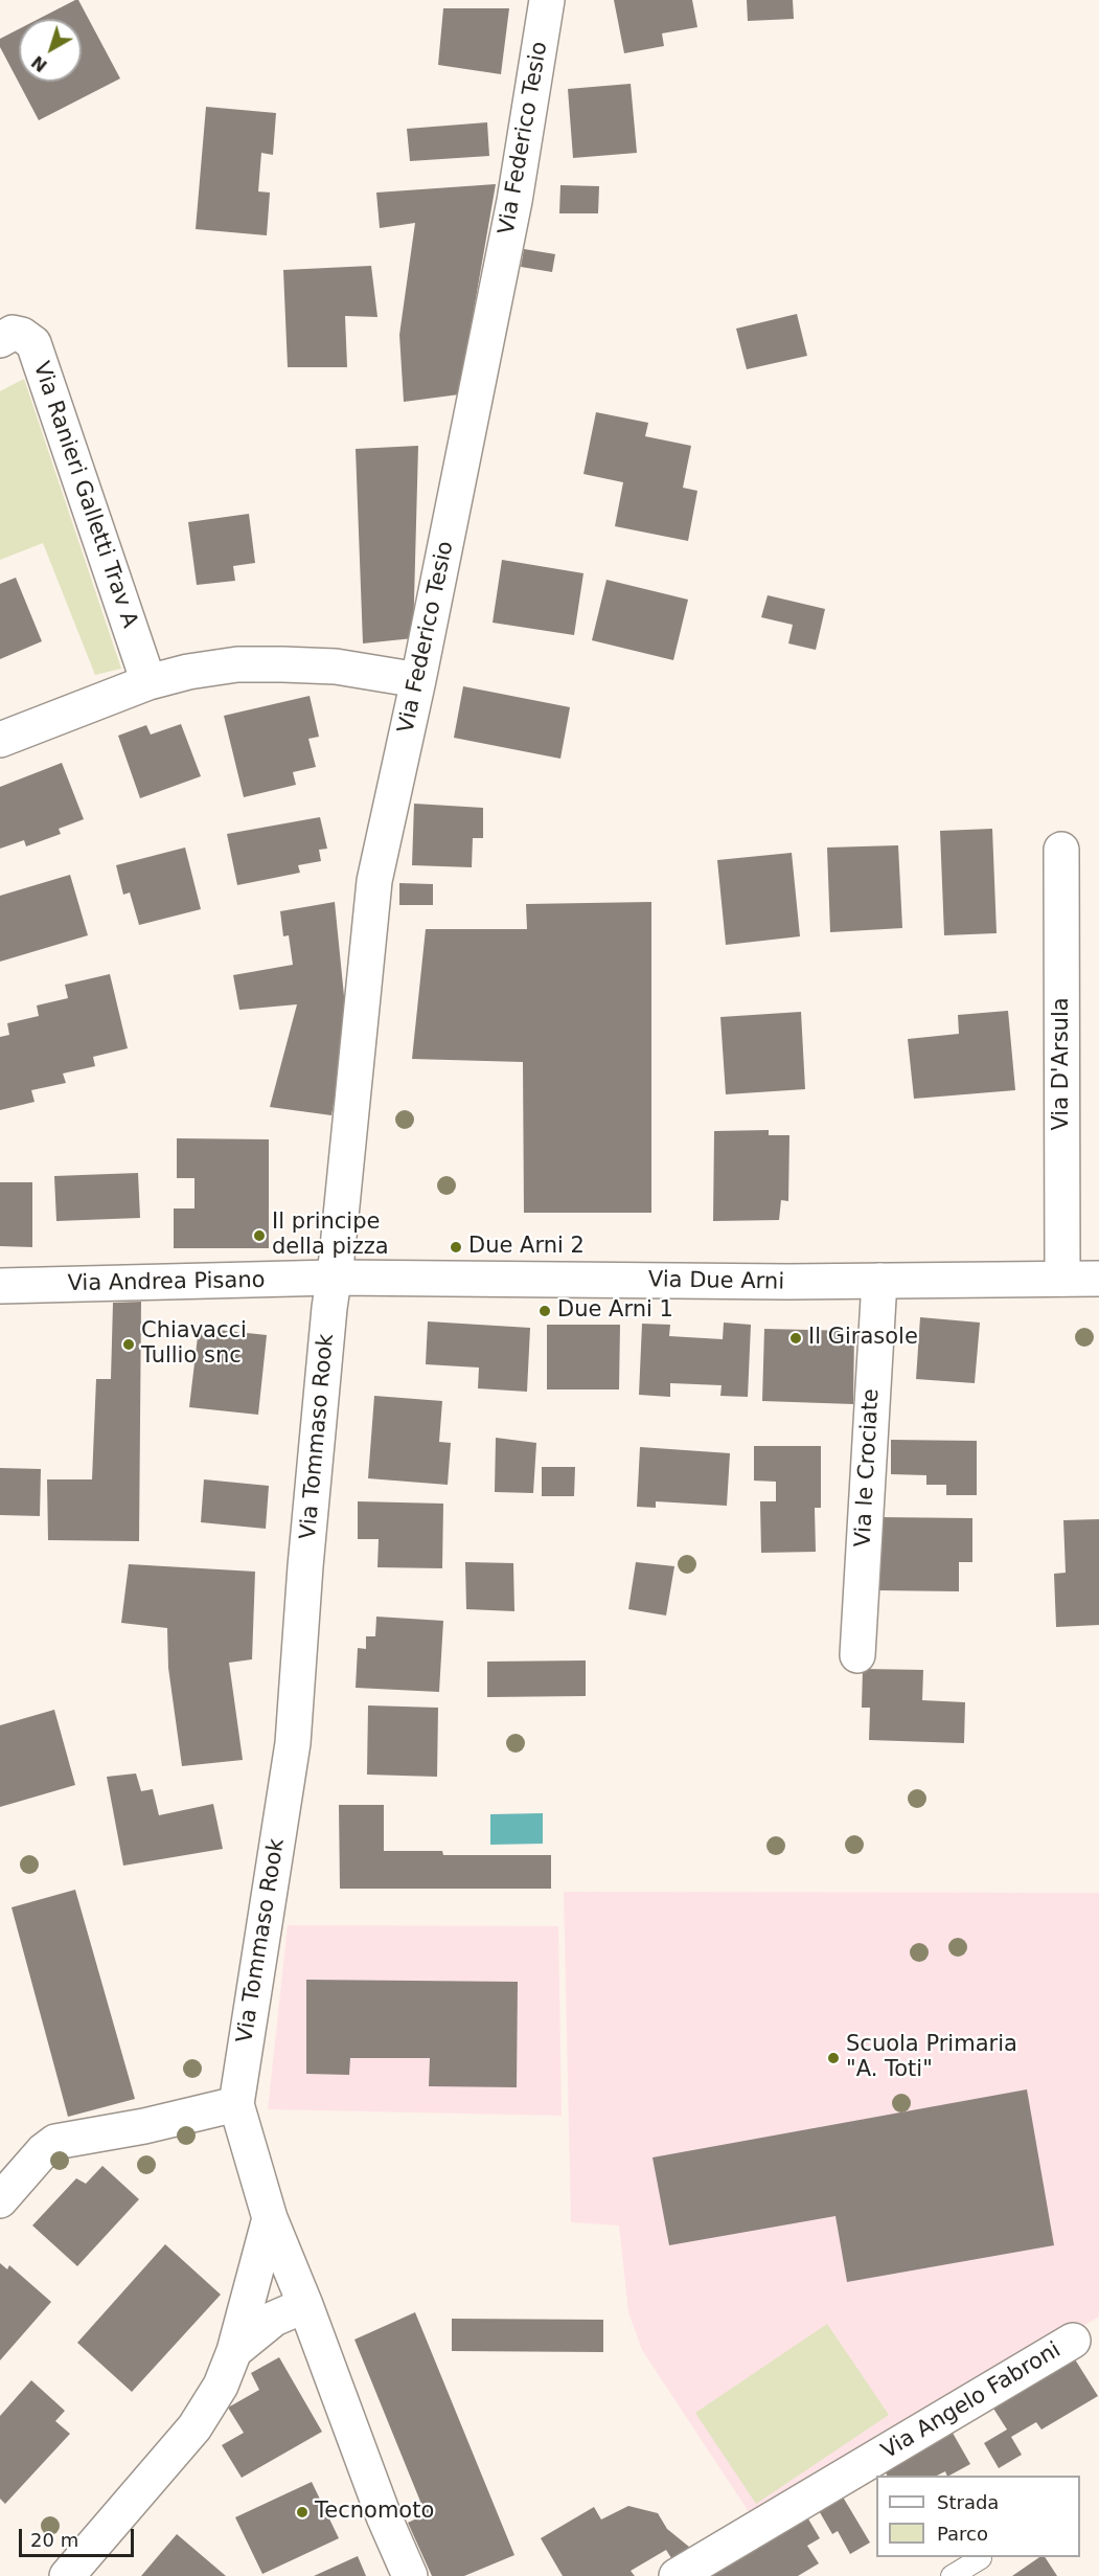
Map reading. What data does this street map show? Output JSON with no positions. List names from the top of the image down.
{
  "streets": {
    "street": [
      "Via Federico Tesio",
      "Via Ranieri Galletti Trav A",
      "Via D'Arsula",
      "Via Due Arni",
      "Via Andrea Pisano",
      "Via Tommaso Rook",
      "Via le Crociate",
      "Via Angelo Fabroni"
    ]
  },
  "crossings": [
    ["Via Federico Tesio", "Via Due Arni"],
    ["Via Federico Tesio", "Via Andrea Pisano"],
    ["Via Federico Tesio", "Via Tommaso Rook"],
    ["Via D'Arsula", "Via Due Arni"],
    ["Via Due Arni", "Via Andrea Pisano"],
    ["Via Due Arni", "Via Tommaso Rook"],
    ["Via Due Arni", "Via le Crociate"],
    ["Via Andrea Pisano", "Via Tommaso Rook"]
  ],
  "places": [
    "Il principe della pizza",
    "Due Arni 2",
    "Due Arni 1",
    "Il Girasole",
    "Chiavacci Tullio snc",
    "Scuola Primaria \"A. Toti\"",
    "Tecnomoto"
  ],
  "legend": ["Strada", "Parco"],
  "scale_bar": "20 m",
  "north": "bottom left"
}
